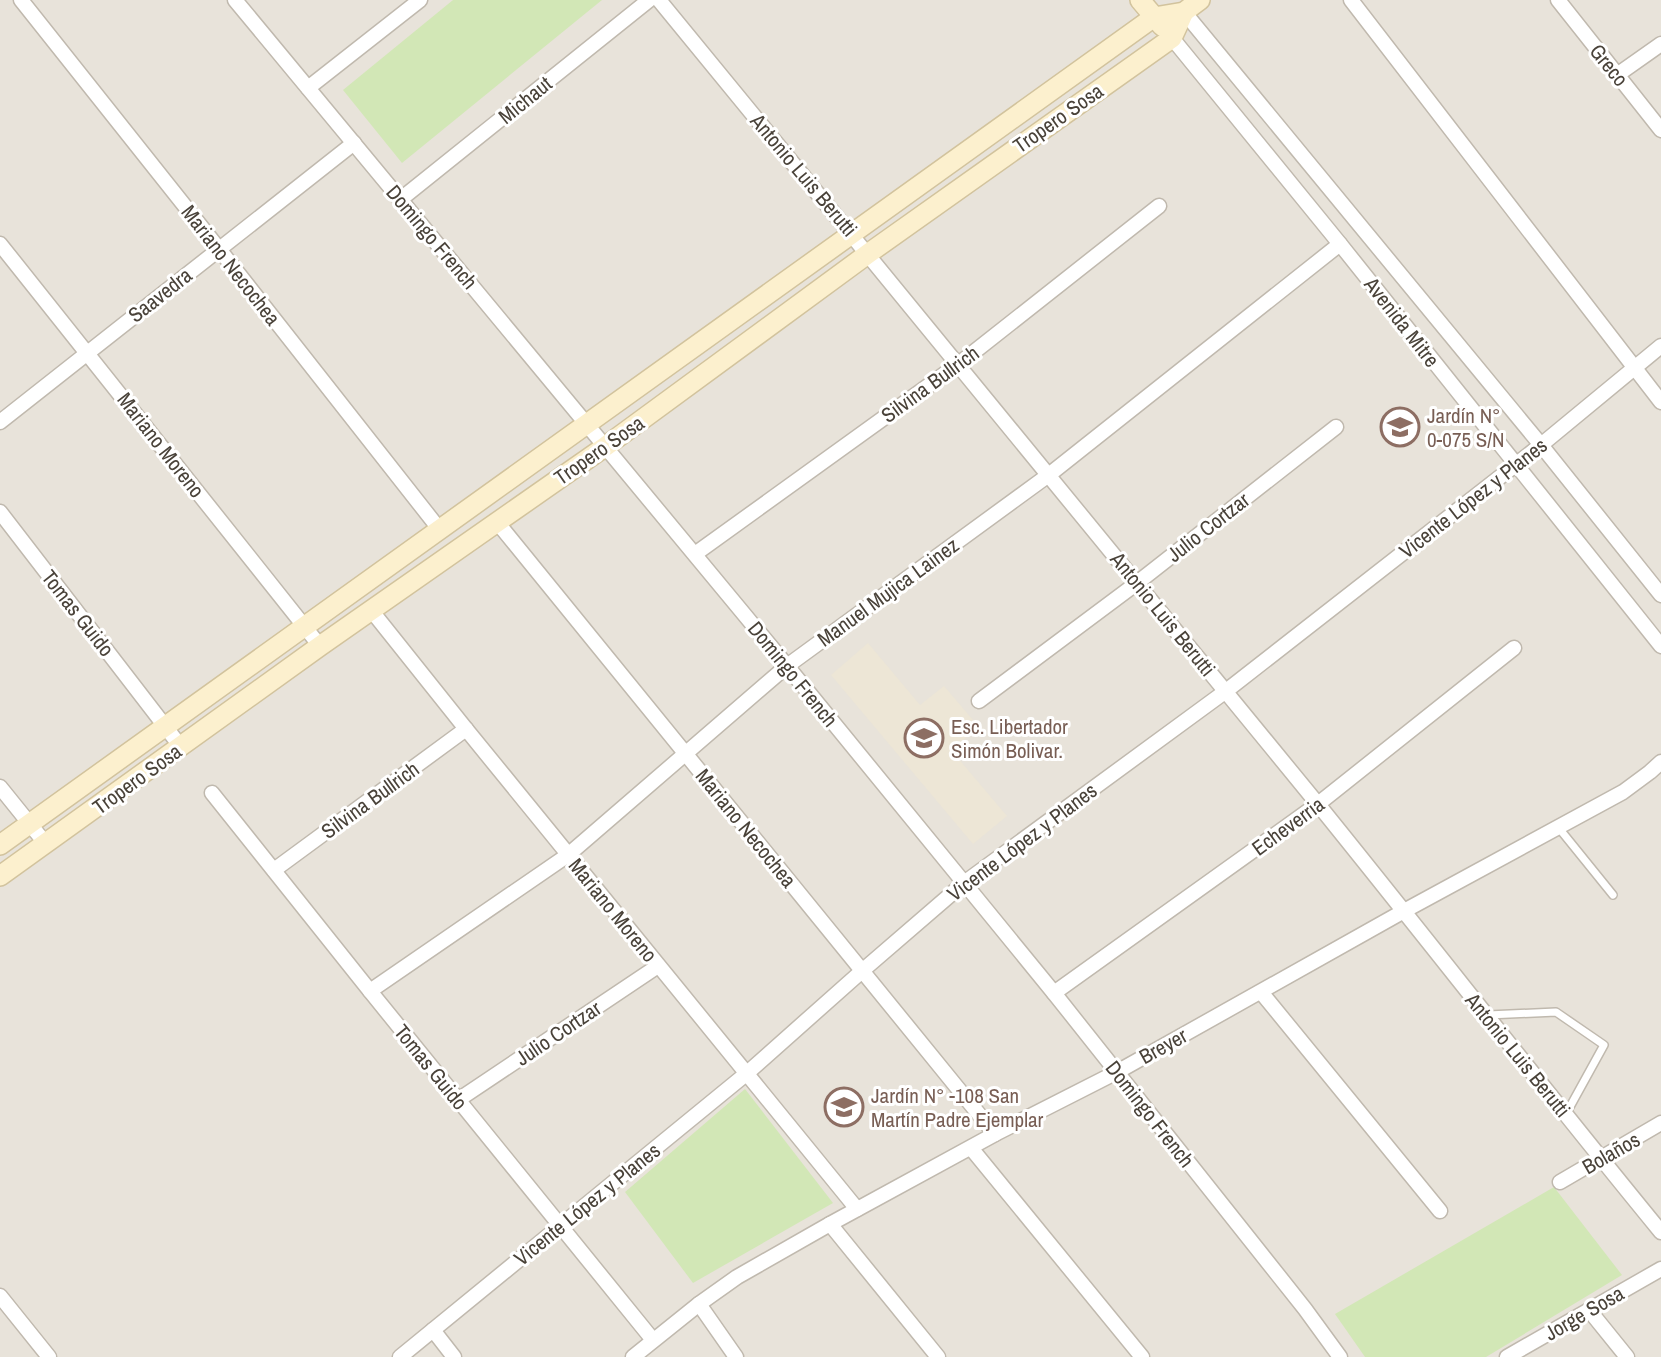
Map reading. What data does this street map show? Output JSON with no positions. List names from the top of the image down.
{
  "streets": {
    "street": [
      "Greco",
      "Michaut",
      "Tropero Sosa",
      "Antonio Luis Berutti",
      "Domingo French",
      "Mariano Necochea",
      "Saavedra",
      "Avenida Mitre",
      "Silvina Bullrich",
      "Mariano Moreno",
      "Vicente López y Planes",
      "Julio Cortzar",
      "Manuel Mujica Lainez",
      "Tomas Guido",
      "Echeverria",
      "Breyer",
      "Bolaños",
      "Jorge Sosa"
    ]
  },
  "crossings": [
    ["Michaut", "Domingo French"],
    ["Tropero Sosa", "Antonio Luis Berutti"],
    ["Tropero Sosa", "Domingo French"],
    ["Tropero Sosa", "Mariano Necochea"],
    ["Tropero Sosa", "Avenida Mitre"],
    ["Tropero Sosa", "Mariano Moreno"],
    ["Tropero Sosa", "Tomas Guido"],
    ["Antonio Luis Berutti", "Silvina Bullrich"],
    ["Antonio Luis Berutti", "Vicente López y Planes"],
    ["Antonio Luis Berutti", "Julio Cortzar"],
    ["Antonio Luis Berutti", "Manuel Mujica Lainez"],
    ["Antonio Luis Berutti", "Echeverria"],
    ["Antonio Luis Berutti", "Breyer"],
    ["Antonio Luis Berutti", "Bolaños"],
    ["Domingo French", "Saavedra"],
    ["Domingo French", "Silvina Bullrich"],
    ["Domingo French", "Vicente López y Planes"],
    ["Domingo French", "Manuel Mujica Lainez"],
    ["Domingo French", "Echeverria"],
    ["Domingo French", "Breyer"],
    ["Mariano Necochea", "Saavedra"],
    ["Mariano Necochea", "Vicente López y Planes"],
    ["Mariano Necochea", "Manuel Mujica Lainez"],
    ["Mariano Necochea", "Breyer"],
    ["Saavedra", "Mariano Moreno"],
    ["Avenida Mitre", "Vicente López y Planes"],
    ["Avenida Mitre", "Manuel Mujica Lainez"],
    ["Silvina Bullrich", "Mariano Moreno"],
    ["Silvina Bullrich", "Tomas Guido"],
    ["Mariano Moreno", "Vicente López y Planes"],
    ["Mariano Moreno", "Julio Cortzar"],
    ["Mariano Moreno", "Manuel Mujica Lainez"],
    ["Mariano Moreno", "Breyer"],
    ["Vicente López y Planes", "Tomas Guido"],
    ["Julio Cortzar", "Tomas Guido"],
    ["Manuel Mujica Lainez", "Tomas Guido"],
    ["Tomas Guido", "Breyer"]
  ],
  "places": {
    "school or university": ["Jardín N° 0-075 S/N", "Esc. Libertador Simón Bolivar.", "Jardín N° -108 San Martín Padre Ejemplar"]
  }
}
